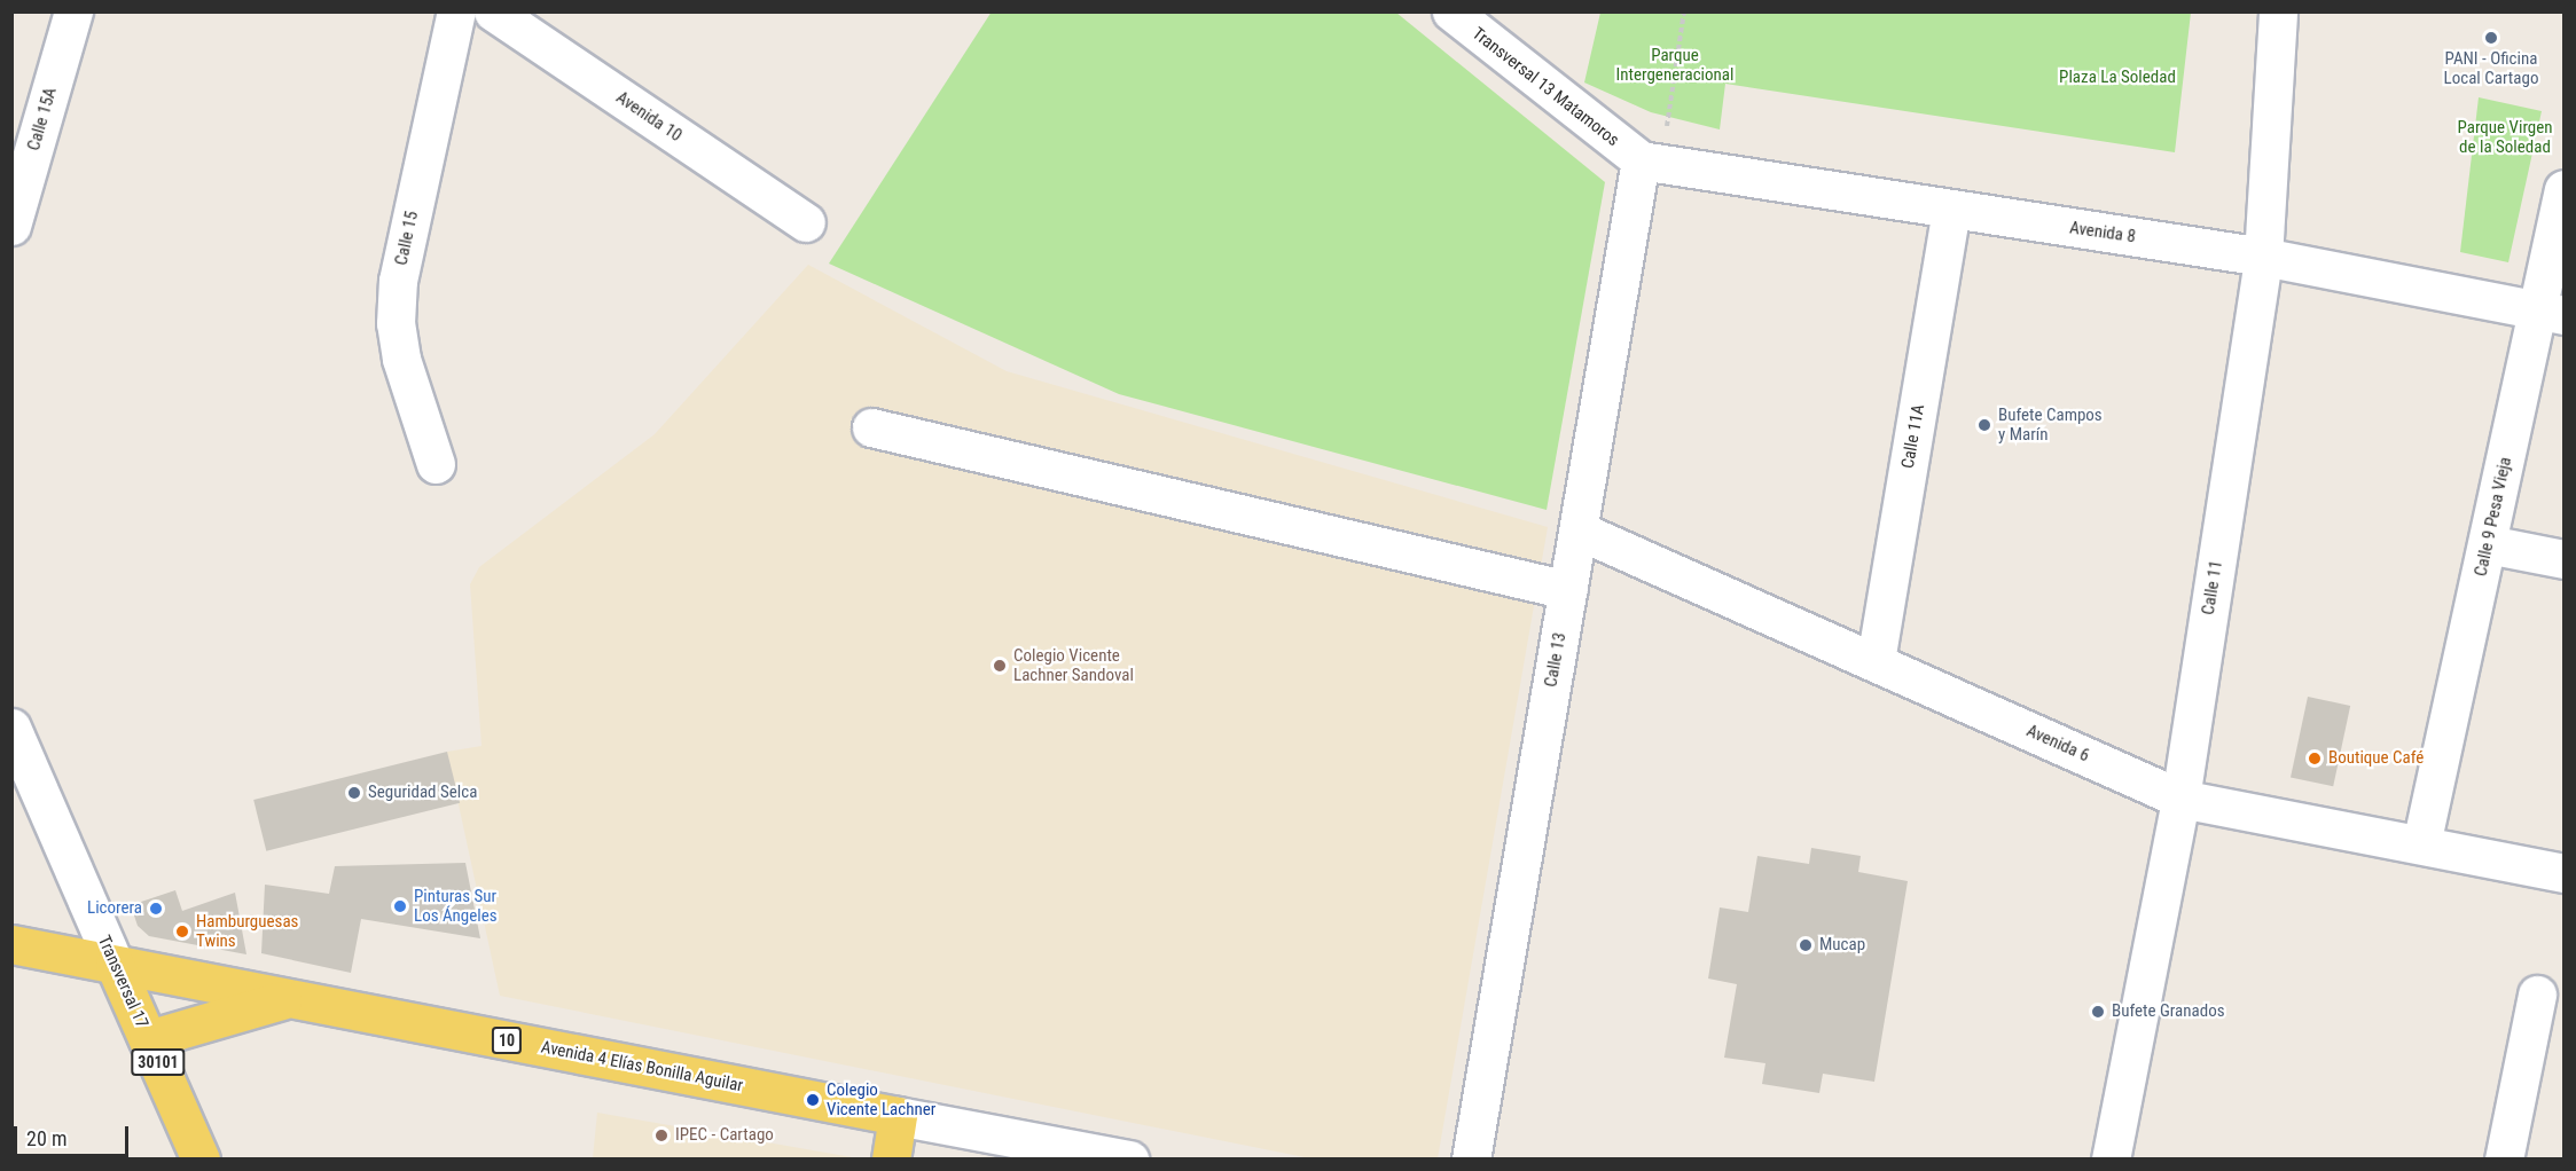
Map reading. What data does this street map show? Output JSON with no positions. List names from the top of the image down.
{
  "streets": {
    "main road": [
      "Transversal 17",
      "10",
      "30101",
      "Avenida 4 Elías Bonilla Aguilar"
    ],
    "street": [
      "Transversal 13 Matamoros",
      "Avenida 10",
      "Calle 15A",
      "Avenida 8",
      "Calle 15",
      "Calle 11A",
      "Calle 9 Pesa Vieja",
      "Calle 11",
      "Calle 13",
      "Avenida 6"
    ]
  },
  "crossings": [
    ["Transversal 13 Matamoros", "Avenida 8"],
    ["Transversal 13 Matamoros", "Calle 13"],
    ["Avenida 8", "Calle 11A"],
    ["Avenida 8", "Calle 9 Pesa Vieja"],
    ["Avenida 8", "Calle 11"],
    ["Avenida 8", "Calle 13"],
    ["Calle 11A", "Avenida 6"],
    ["Calle 9 Pesa Vieja", "Avenida 6"],
    ["Calle 11", "Avenida 6"],
    ["Calle 13", "Avenida 6"],
    ["Transversal 17", "10"],
    ["Transversal 17", "Avenida 4 Elías Bonilla Aguilar"],
    ["10", "Avenida 4 Elías Bonilla Aguilar"]
  ],
  "parks": ["Parque Intergeneracional", "Plaza La Soledad", "Parque Virgen de la Soledad"],
  "places": [
    "PANI - Oficina Local Cartago",
    "Bufete Campos y Marín",
    "Colegio Vicente Lachner Sandoval",
    "Boutique Café",
    "Seguridad Selca",
    "Pinturas Sur Los Ángeles",
    "Licorera",
    "Hamburguesas Twins",
    "Mucap",
    "Bufete Granados",
    "Colegio Vicente Lachner",
    "IPEC - Cartago"
  ],
  "scale_bar": "20 m"
}
